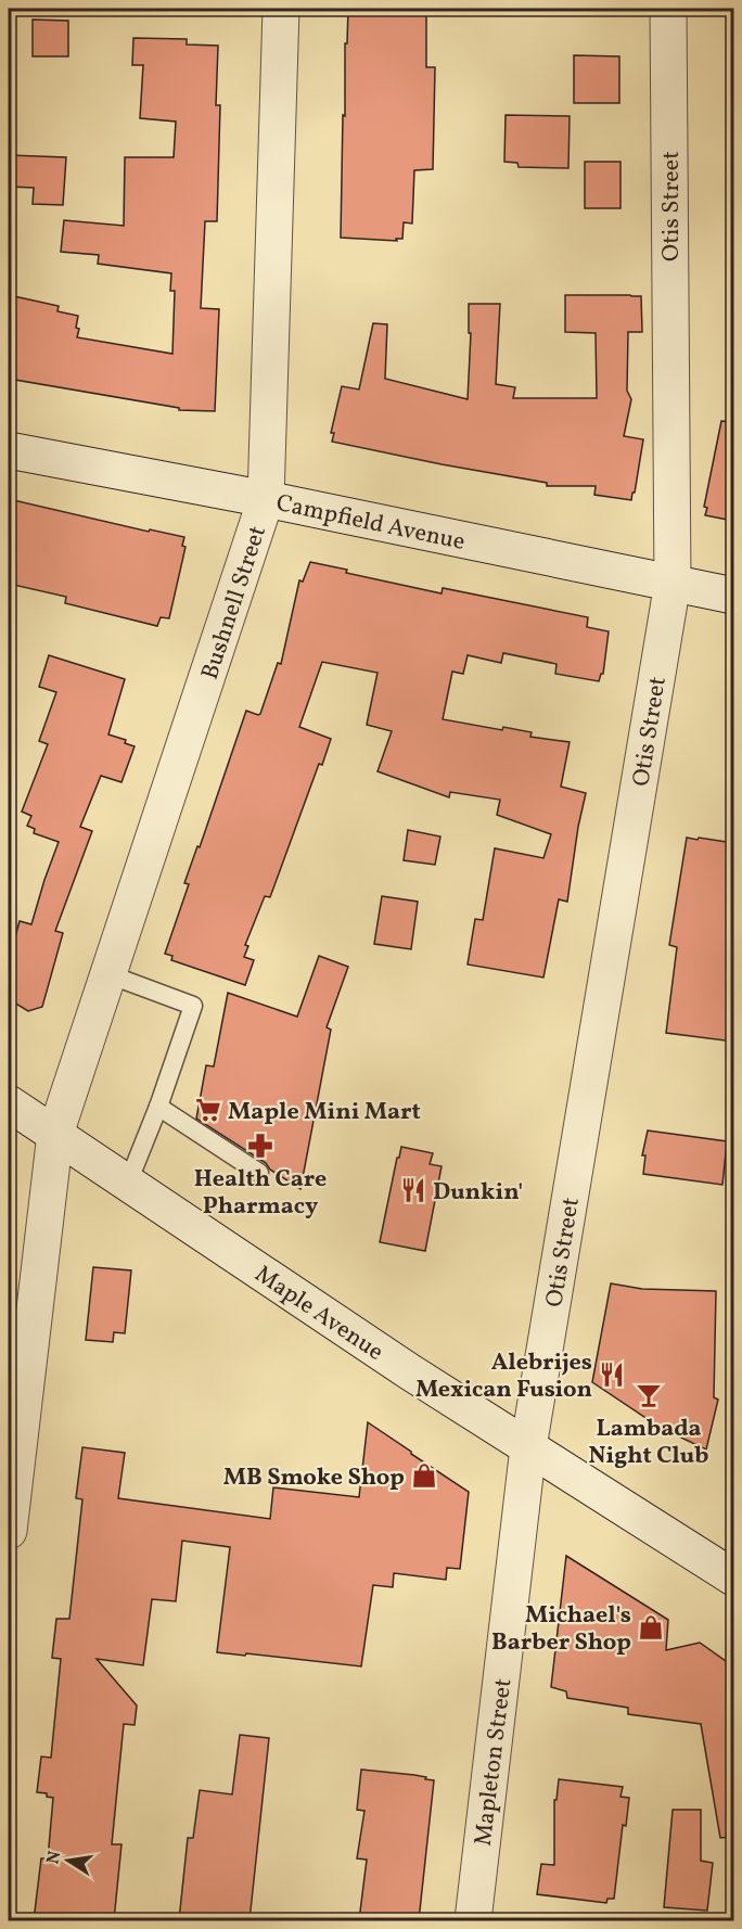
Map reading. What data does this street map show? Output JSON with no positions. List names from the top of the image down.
{
  "streets": {
    "street": [
      "Otis Street",
      "Campfield Avenue",
      "Bushnell Street",
      "Maple Avenue",
      "Mapleton Street"
    ]
  },
  "crossings": [
    ["Otis Street", "Campfield Avenue"],
    ["Otis Street", "Maple Avenue"],
    ["Otis Street", "Mapleton Street"],
    ["Campfield Avenue", "Bushnell Street"],
    ["Bushnell Street", "Maple Avenue"],
    ["Maple Avenue", "Mapleton Street"]
  ],
  "places": {
    "supermarket": ["Maple Mini Mart"],
    "pharmacy": ["Health Care Pharmacy"],
    "restaurant": ["Dunkin'", "Alebrijes Mexican Fusion"],
    "bar": ["Lambada Night Club"],
    "shop": ["MB Smoke Shop", "Michael's Barber Shop"]
  },
  "north": "left"
}
